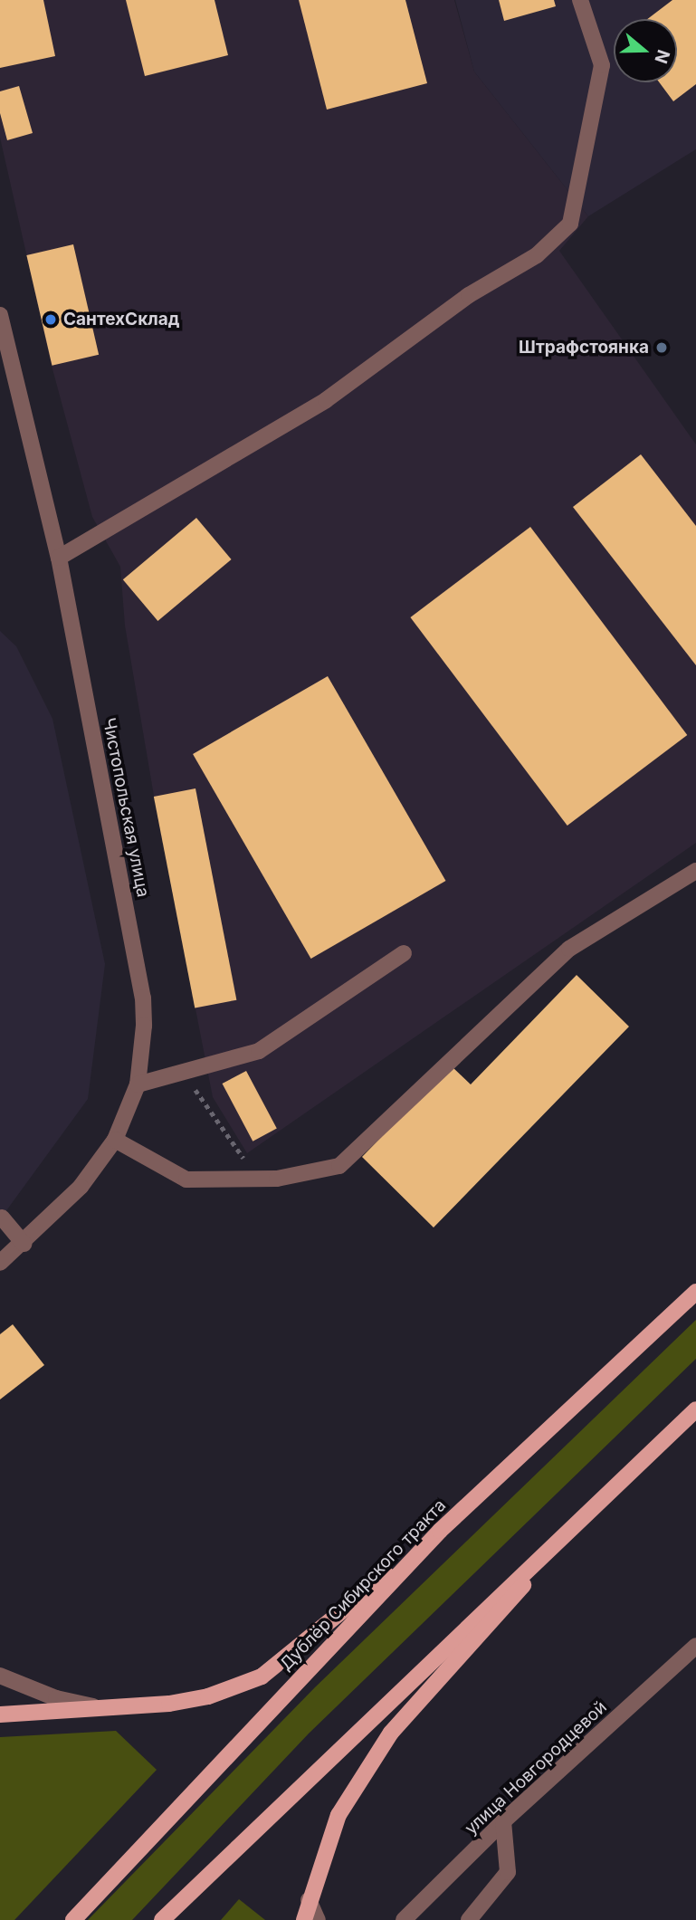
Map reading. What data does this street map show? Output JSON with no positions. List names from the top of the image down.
{
  "streets": {
    "main road": ["Дублёр Сибирского тракта"],
    "street": ["Чистопольская улица", "улица Новгородцевой"]
  },
  "places": ["СантехСклад", "Штрафстоянка"],
  "north": "right"
}
